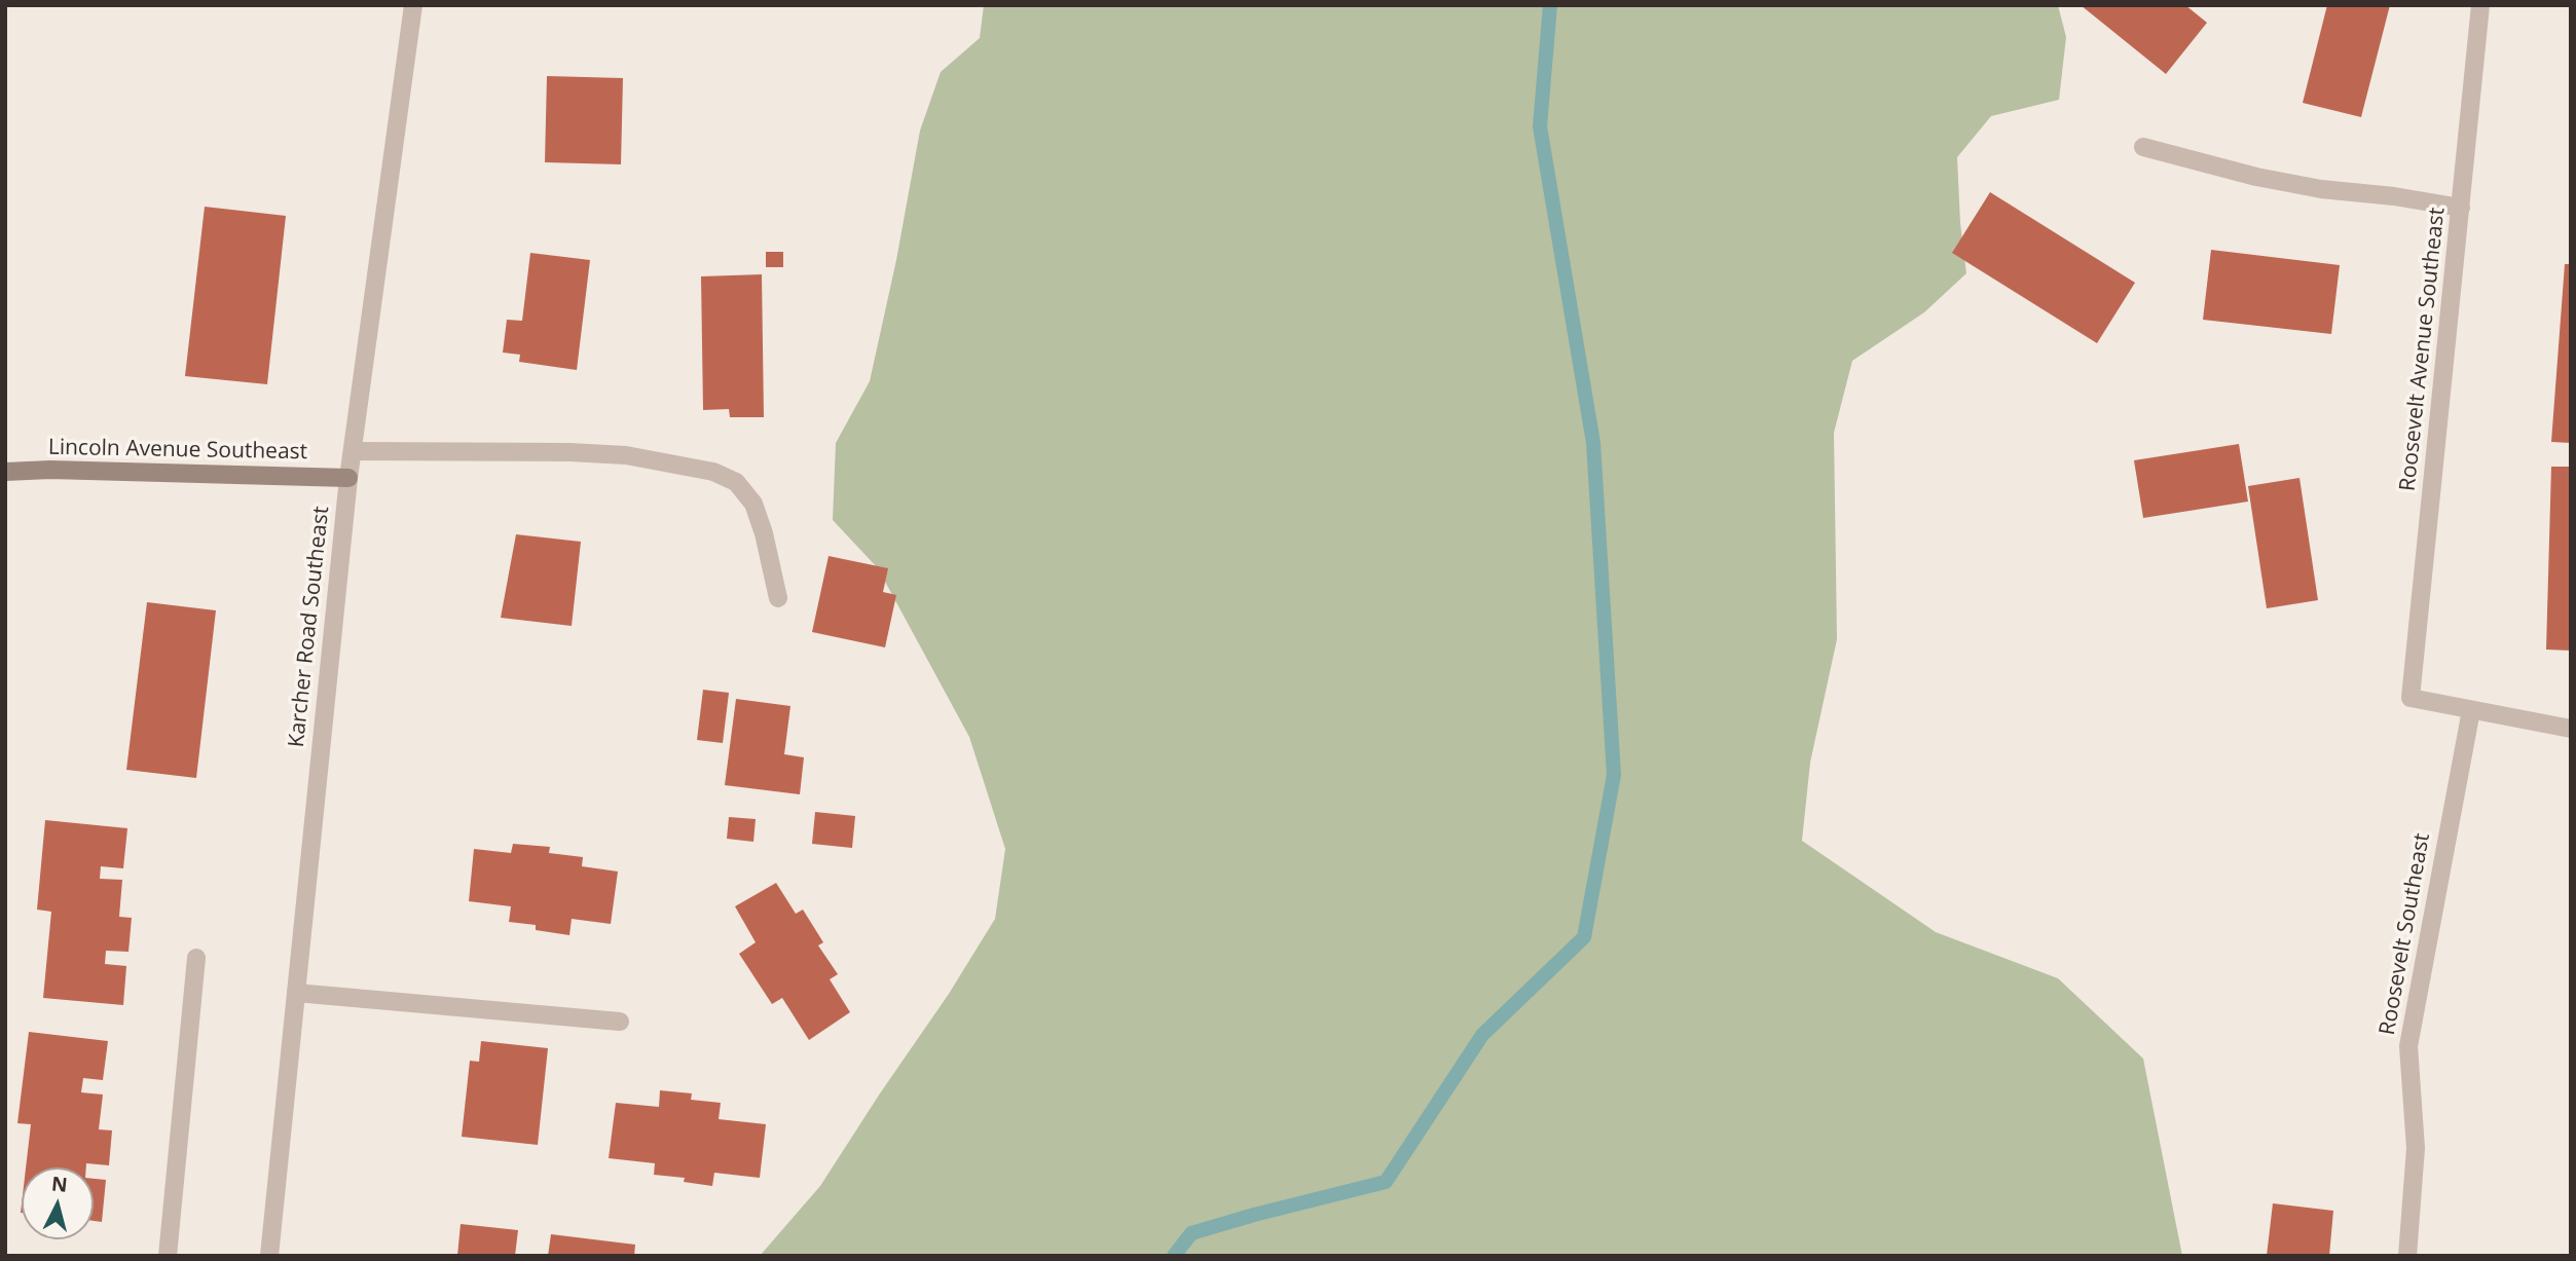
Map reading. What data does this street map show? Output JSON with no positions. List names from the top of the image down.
{
  "streets": {
    "street": [
      "Roosevelt Avenue Southeast",
      "Lincoln Avenue Southeast",
      "Karcher Road Southeast",
      "Roosevelt Southeast"
    ]
  },
  "crossings": [
    ["Roosevelt Avenue Southeast", "Roosevelt Southeast"],
    ["Lincoln Avenue Southeast", "Karcher Road Southeast"]
  ],
  "north": "top"
}
